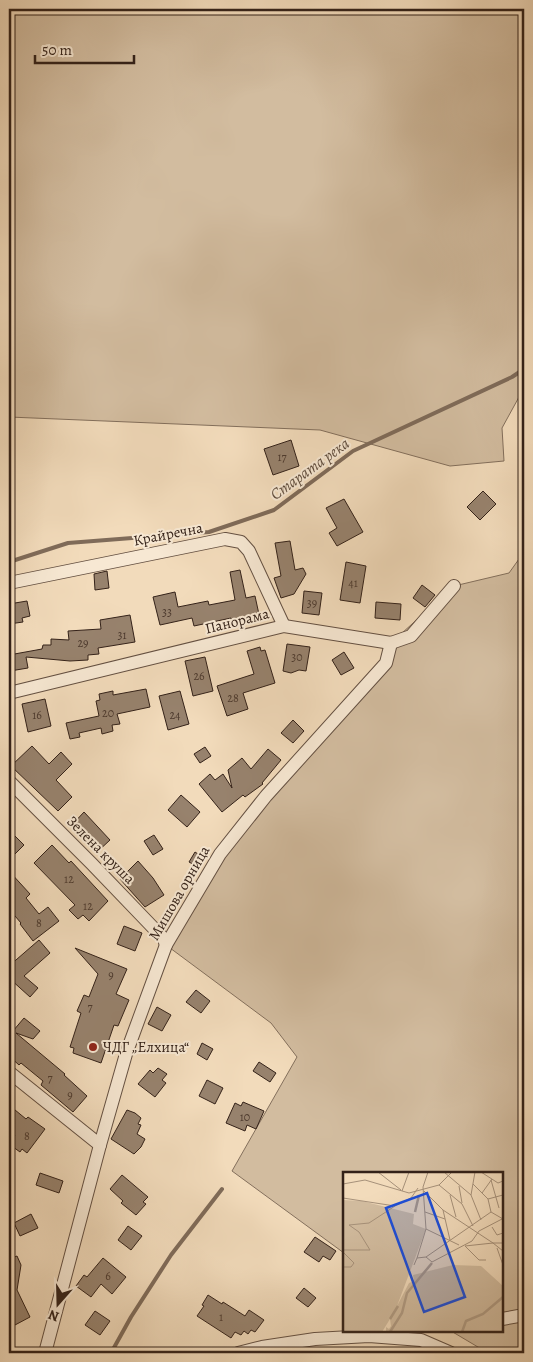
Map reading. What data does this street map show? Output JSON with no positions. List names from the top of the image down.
{
  "streets": {
    "street": [
      "Крайречна",
      "Панорама",
      "Зелена круша",
      "Мишова орница"
    ]
  },
  "crossings": [
    ["Крайречна", "Панорама"],
    ["Панорама", "Мишова орница"],
    ["Зелена круша", "Мишова орница"]
  ],
  "water": ["Старата река"],
  "places": ["ЧДГ „Елхица“"],
  "house_numbers": [
    "17",
    "41",
    "39",
    "33",
    "31",
    "29",
    "30",
    "26",
    "28",
    "20",
    "16",
    "24",
    "12",
    "12",
    "8",
    "9",
    "7",
    "7",
    "9",
    "10",
    "8",
    "6",
    "1"
  ],
  "scale_bar": "50 m",
  "north": "bottom"
}
